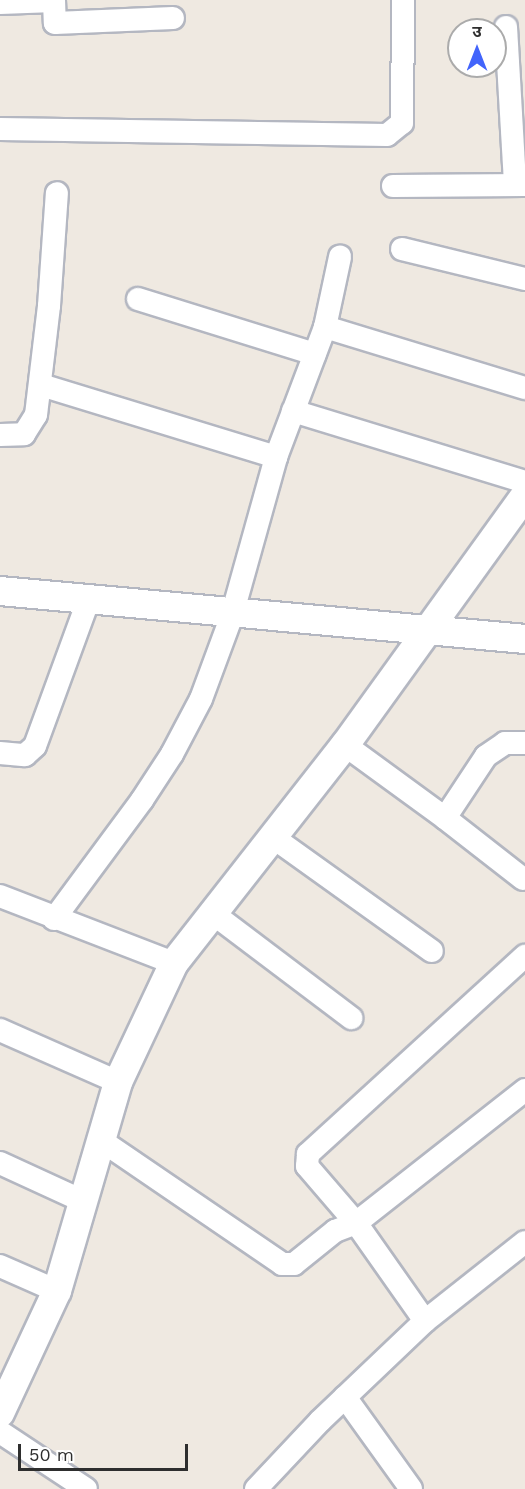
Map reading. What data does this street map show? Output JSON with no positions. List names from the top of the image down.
{
  "scale_bar": "50 m",
  "north": "top"
}
